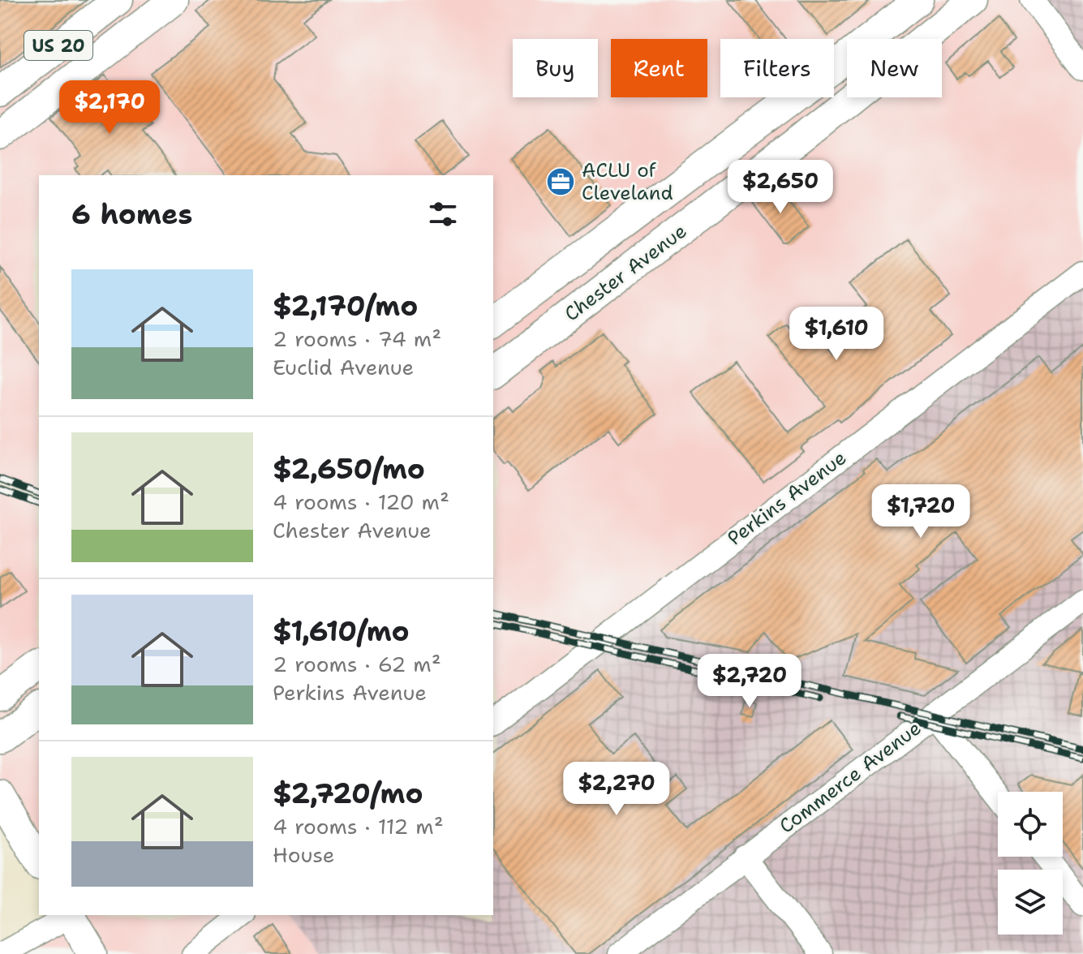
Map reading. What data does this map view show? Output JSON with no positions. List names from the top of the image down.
{
  "streets": {
    "main road": ["US 20", "Chester Avenue"],
    "street": ["Perkins Avenue", "Commerce Avenue"]
  },
  "places": {
    "office": ["ACLU of Cleveland"]
  },
  "page": {
    "chip": [
      "Buy",
      "Rent",
      "Filters",
      "New"
    ],
    "price": [
      "$2,170",
      "$2,650",
      "$1,610",
      "$1,720",
      "$2,720",
      "$2,270"
    ],
    "heading": "6 homes",
    "list": [
      {
        "name": "$2,170/mo",
        "note": "2 rooms · 74 m² · Euclid Avenue"
      },
      {
        "name": "$2,650/mo",
        "note": "4 rooms · 120 m² · Chester Avenue"
      },
      {
        "name": "$1,610/mo",
        "note": "2 rooms · 62 m² · Perkins Avenue"
      },
      {
        "name": "$2,720/mo",
        "note": "4 rooms · 112 m² · House"
      }
    ]
  }
}
